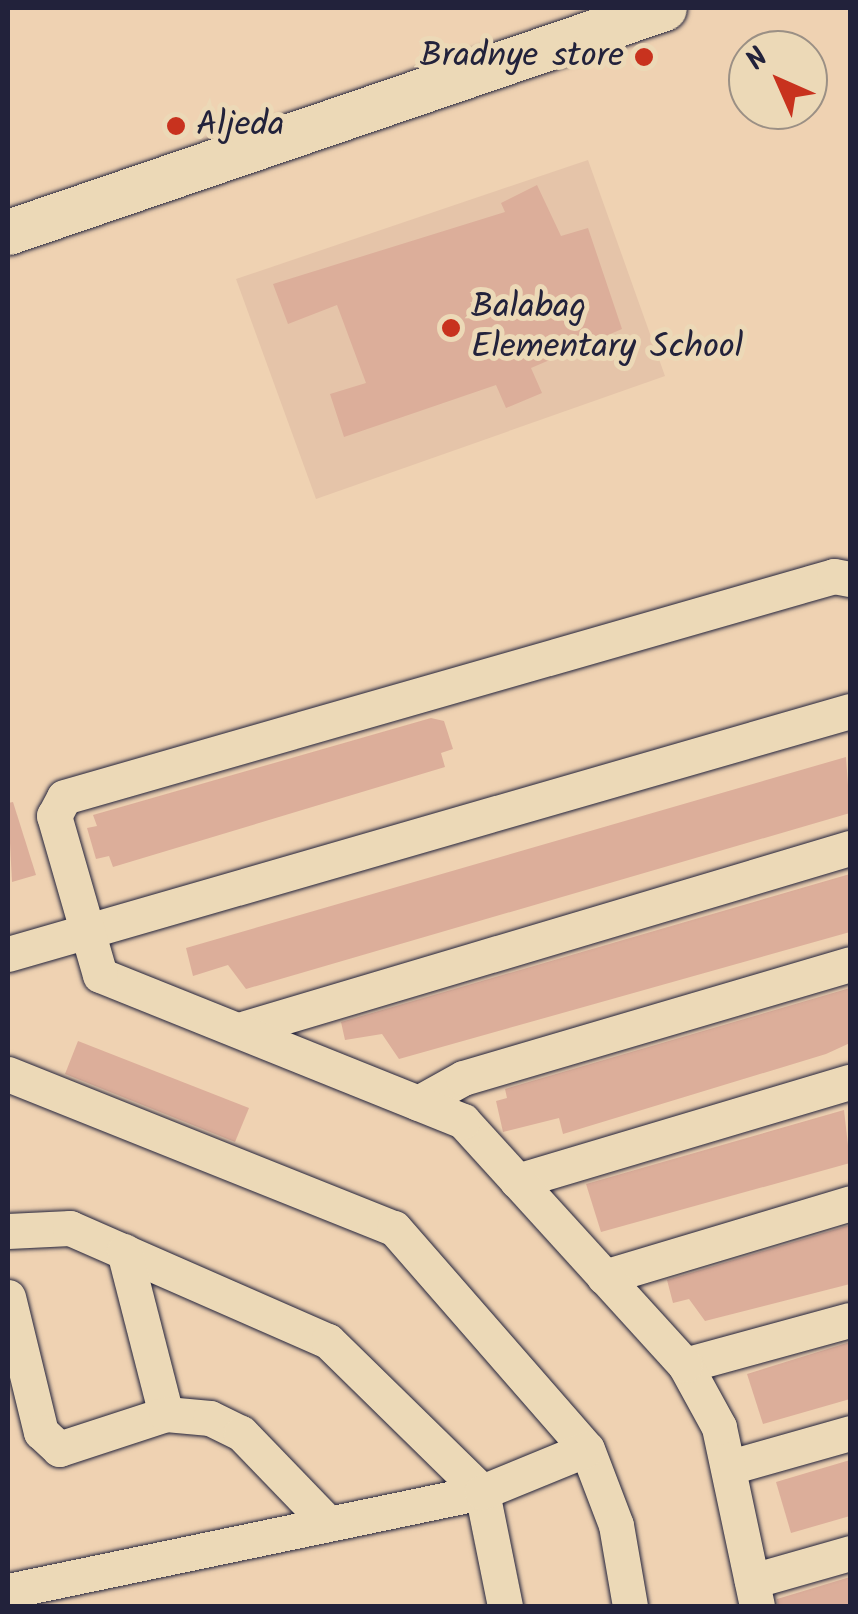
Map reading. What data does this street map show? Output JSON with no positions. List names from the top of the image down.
{
  "places": ["Bradnye store", "Aljeda", "Balabag Elementary School"],
  "north": "top left"
}
